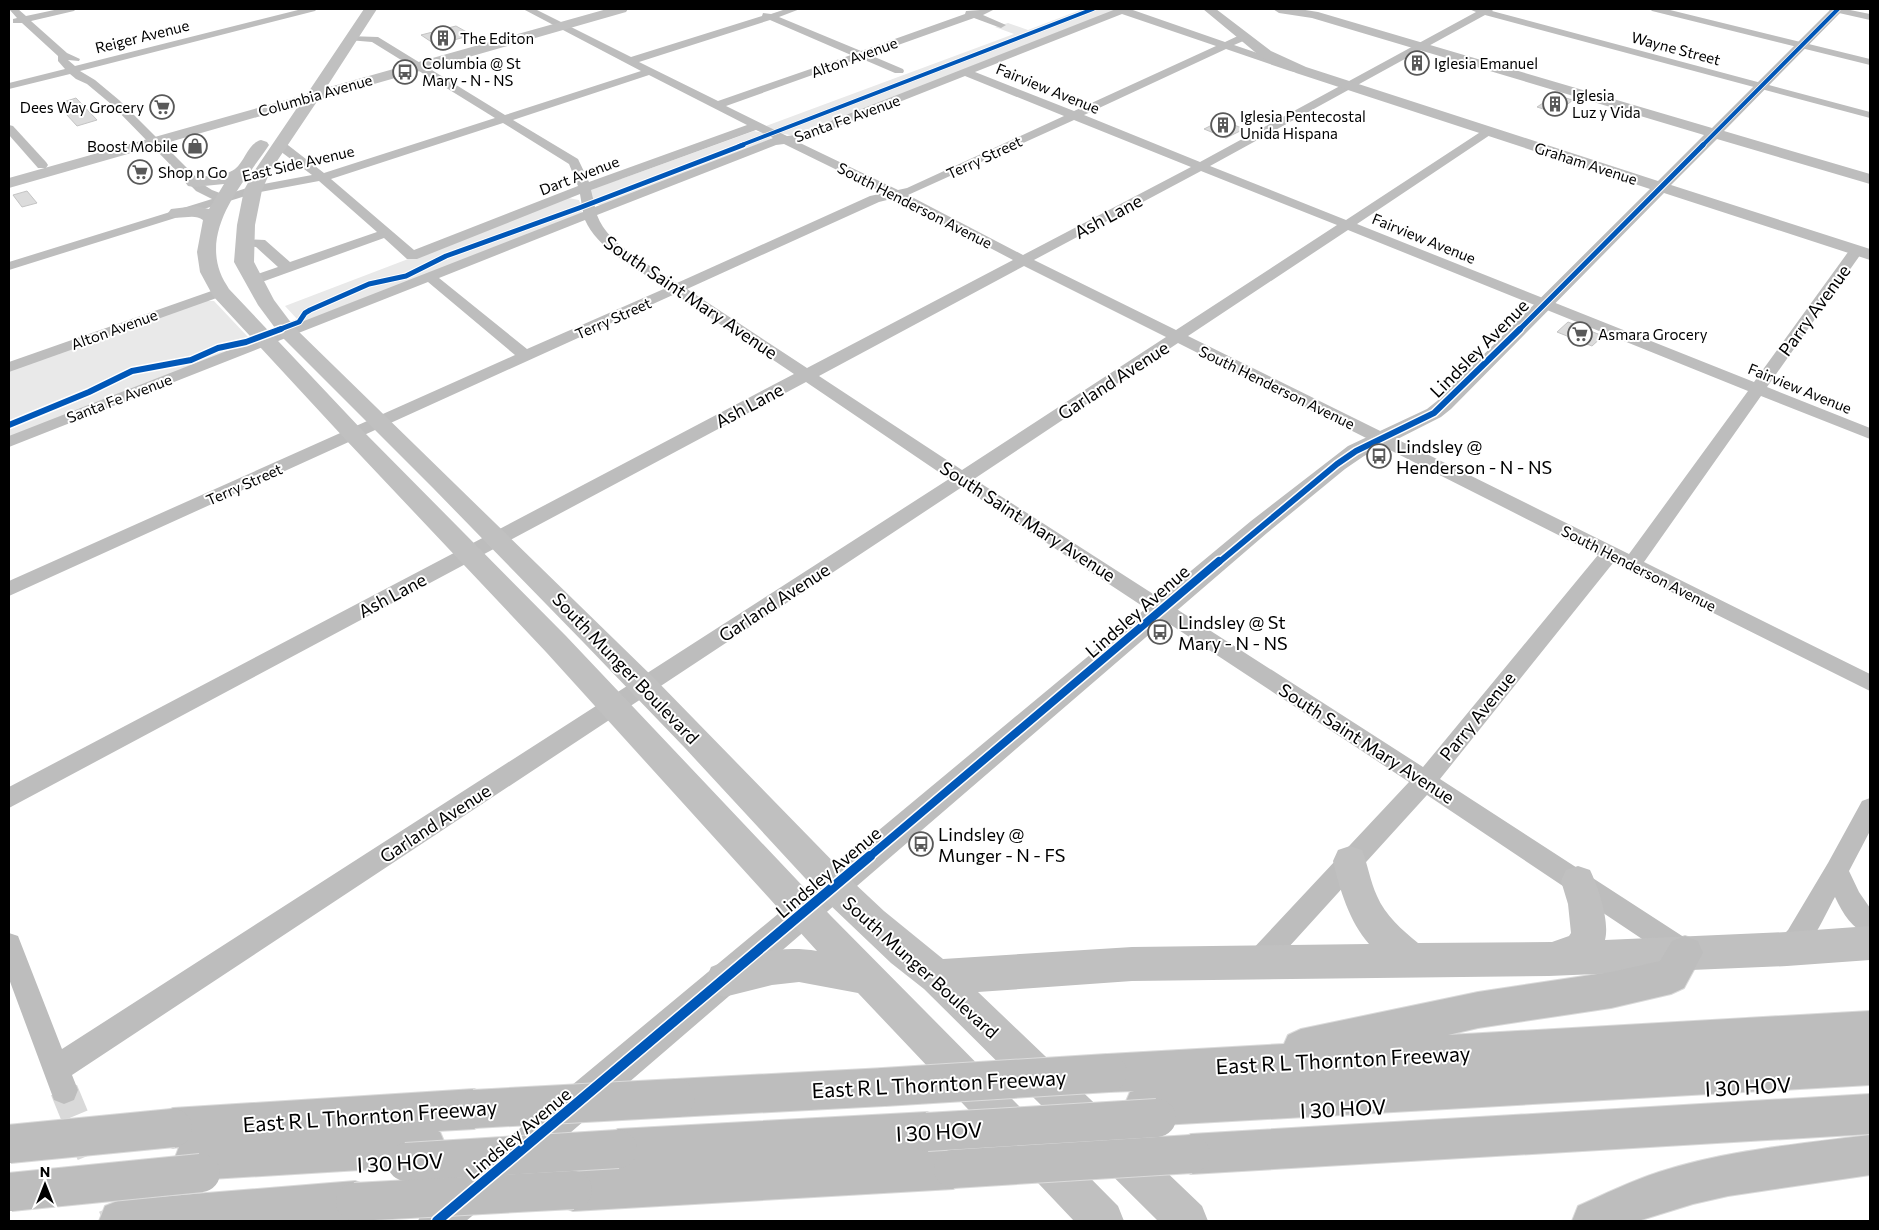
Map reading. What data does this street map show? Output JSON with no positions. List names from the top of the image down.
{
  "streets": {
    "highway": ["East R L Thornton Freeway", "I 30 HOV"],
    "main road": ["Columbia Avenue", "South Munger Boulevard"],
    "street": [
      "Reiger Avenue",
      "Wayne Street",
      "Alton Avenue",
      "Fairview Avenue",
      "Santa Fe Avenue",
      "Terry Street",
      "East Side Avenue",
      "Graham Avenue",
      "Dart Avenue",
      "South Henderson Avenue",
      "Ash Lane",
      "South Saint Mary Avenue",
      "Parry Avenue",
      "Lindsley Avenue",
      "Garland Avenue"
    ]
  },
  "crossings": [
    ["Wayne Street", "Ash Lane"],
    ["Wayne Street", "Lindsley Avenue"],
    ["Alton Avenue", "South Henderson Avenue"],
    ["Alton Avenue", "South Munger Boulevard"],
    ["Fairview Avenue", "Santa Fe Avenue"],
    ["Fairview Avenue", "Terry Street"],
    ["Fairview Avenue", "Ash Lane"],
    ["Fairview Avenue", "Parry Avenue"],
    ["Fairview Avenue", "Lindsley Avenue"],
    ["Fairview Avenue", "Garland Avenue"],
    ["Columbia Avenue", "South Henderson Avenue"],
    ["Columbia Avenue", "South Saint Mary Avenue"],
    ["Columbia Avenue", "South Munger Boulevard"],
    ["Santa Fe Avenue", "Graham Avenue"],
    ["Santa Fe Avenue", "South Henderson Avenue"],
    ["Santa Fe Avenue", "South Saint Mary Avenue"],
    ["Santa Fe Avenue", "South Munger Boulevard"],
    ["Terry Street", "Graham Avenue"],
    ["Terry Street", "South Henderson Avenue"],
    ["Terry Street", "South Saint Mary Avenue"],
    ["Terry Street", "South Munger Boulevard"],
    ["East Side Avenue", "South Henderson Avenue"],
    ["East Side Avenue", "South Saint Mary Avenue"],
    ["East Side Avenue", "South Munger Boulevard"],
    ["Graham Avenue", "Ash Lane"],
    ["Graham Avenue", "Parry Avenue"],
    ["Graham Avenue", "Lindsley Avenue"],
    ["Graham Avenue", "Garland Avenue"],
    ["Dart Avenue", "South Henderson Avenue"],
    ["Dart Avenue", "South Saint Mary Avenue"],
    ["South Henderson Avenue", "Ash Lane"],
    ["South Henderson Avenue", "Parry Avenue"],
    ["South Henderson Avenue", "Lindsley Avenue"],
    ["South Henderson Avenue", "Garland Avenue"],
    ["Ash Lane", "South Saint Mary Avenue"],
    ["Ash Lane", "South Munger Boulevard"],
    ["South Saint Mary Avenue", "Parry Avenue"],
    ["South Saint Mary Avenue", "Lindsley Avenue"],
    ["South Saint Mary Avenue", "Garland Avenue"],
    ["Lindsley Avenue", "South Munger Boulevard"],
    ["Garland Avenue", "South Munger Boulevard"],
    ["East R L Thornton Freeway", "I 30 HOV"]
  ],
  "places": {
    "building": [
      "The Editon",
      "Iglesia Emanuel",
      "Iglesia Luz y Vida",
      "Iglesia Pentecostal Unida Hispana"
    ],
    "bus stop": [
      "Columbia @ St Mary - N - NS",
      "Lindsley @ Henderson - N - NS",
      "Lindsley @ St Mary - N - NS",
      "Lindsley @ Munger - N - FS"
    ],
    "supermarket": ["Dees Way Grocery", "Shop n Go", "Asmara Grocery"],
    "shop": ["Boost Mobile"]
  },
  "north": "top"
}
